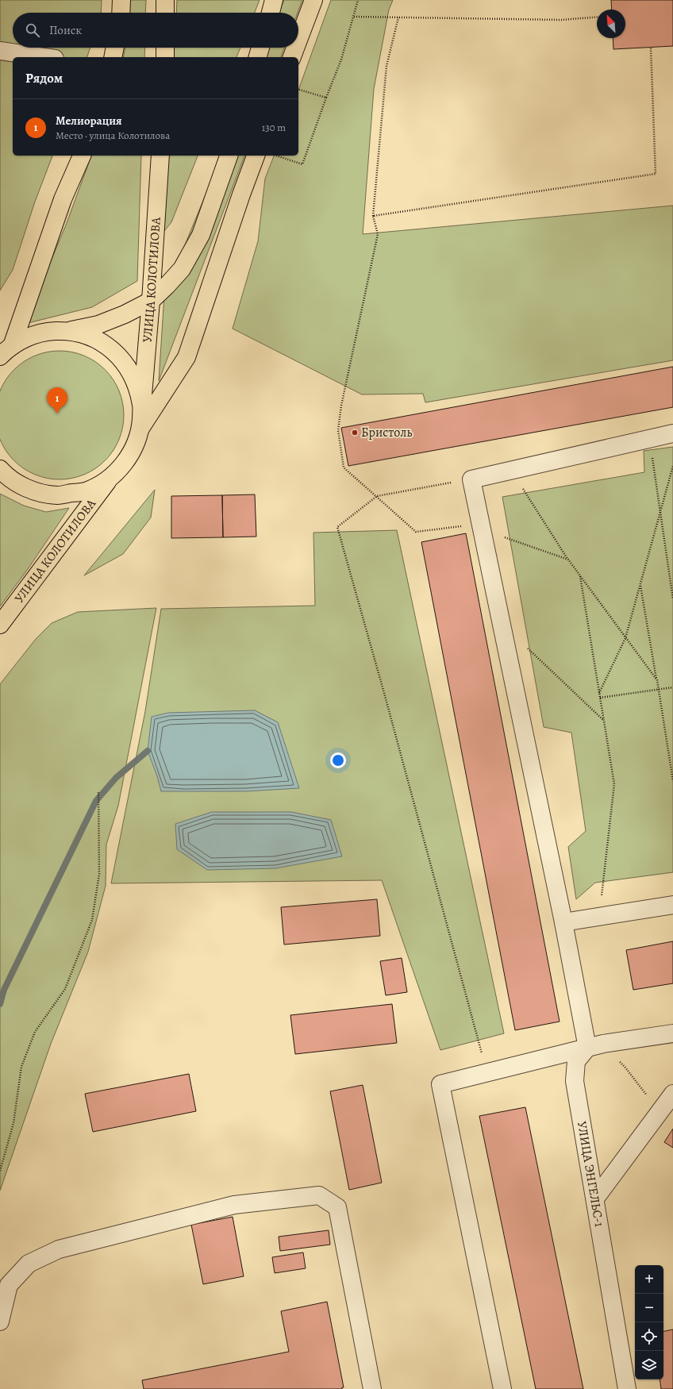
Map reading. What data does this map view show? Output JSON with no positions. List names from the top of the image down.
{
  "streets": {
    "main road": ["УЛИЦА КОЛОТИЛОВА"],
    "street": ["УЛИЦА ЭНГЕЛЬС-1"]
  },
  "places": ["Бристоль"],
  "north": "top left",
  "page": {
    "search": "Поиск",
    "heading": "Рядом",
    "list": [
      {
        "mark": "1",
        "name": "Мелиорация",
        "note": "Место · улица Колотилова",
        "value": "130 m"
      }
    ],
    "pins": "1",
    "map_buttons": ["+", "−"]
  }
}
